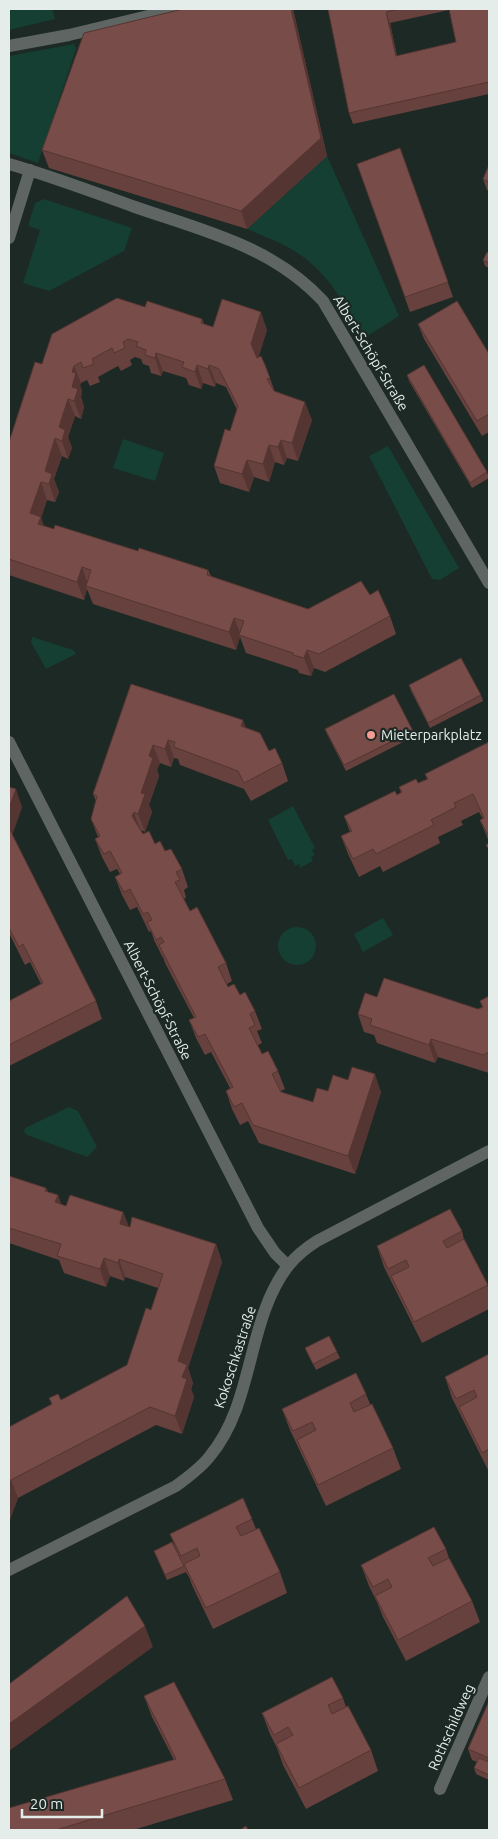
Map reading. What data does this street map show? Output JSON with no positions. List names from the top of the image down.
{
  "streets": {
    "street": ["Albert-Schöpf-Straße", "Kokoschkastraße", "Rothschildweg"]
  },
  "crossings": [
    ["Albert-Schöpf-Straße", "Kokoschkastraße"]
  ],
  "places": ["Mieterparkplatz"],
  "scale_bar": "20 m"
}
